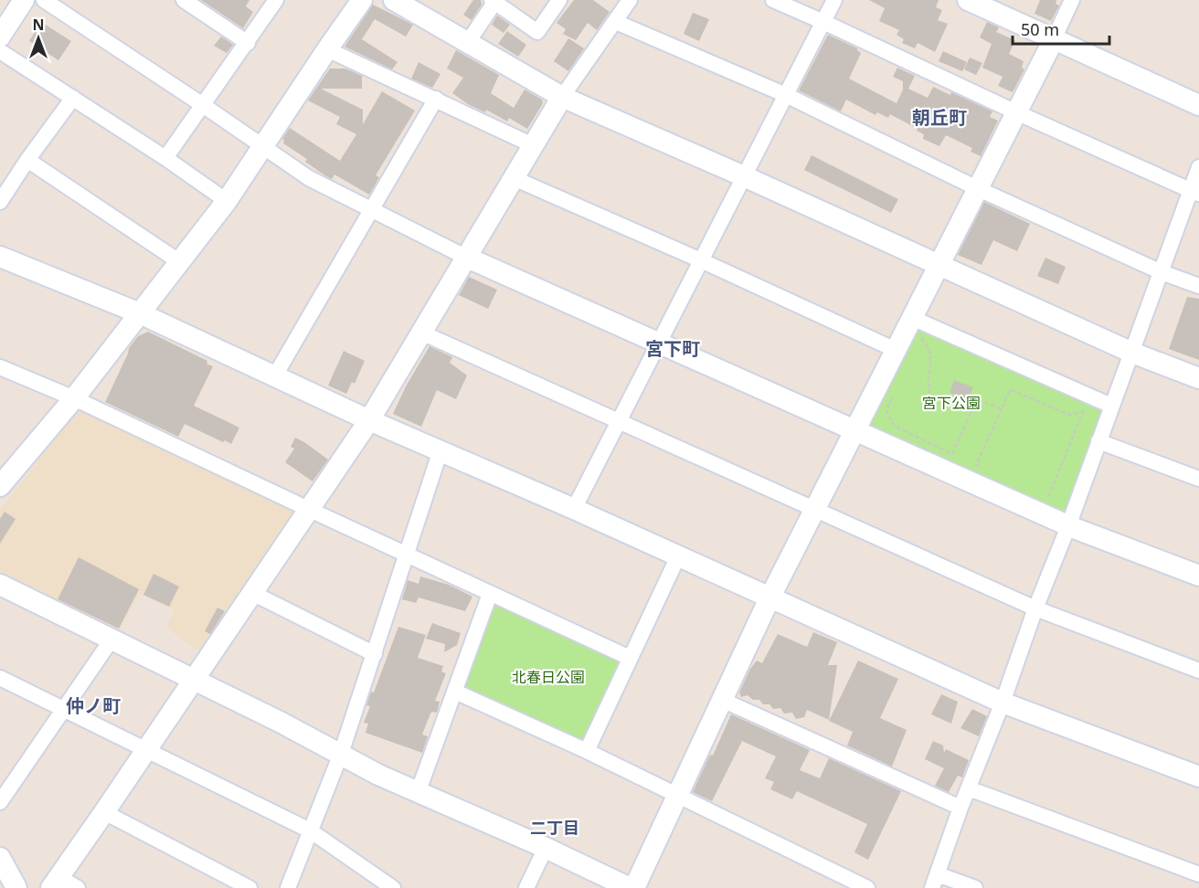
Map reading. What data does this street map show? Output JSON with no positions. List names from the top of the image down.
{
  "districts": [
    "朝丘町",
    "宮下町",
    "仲ノ町",
    "二丁目"
  ],
  "parks": ["宮下公園", "北春日公園"],
  "scale_bar": "50 m",
  "north": "top"
}
